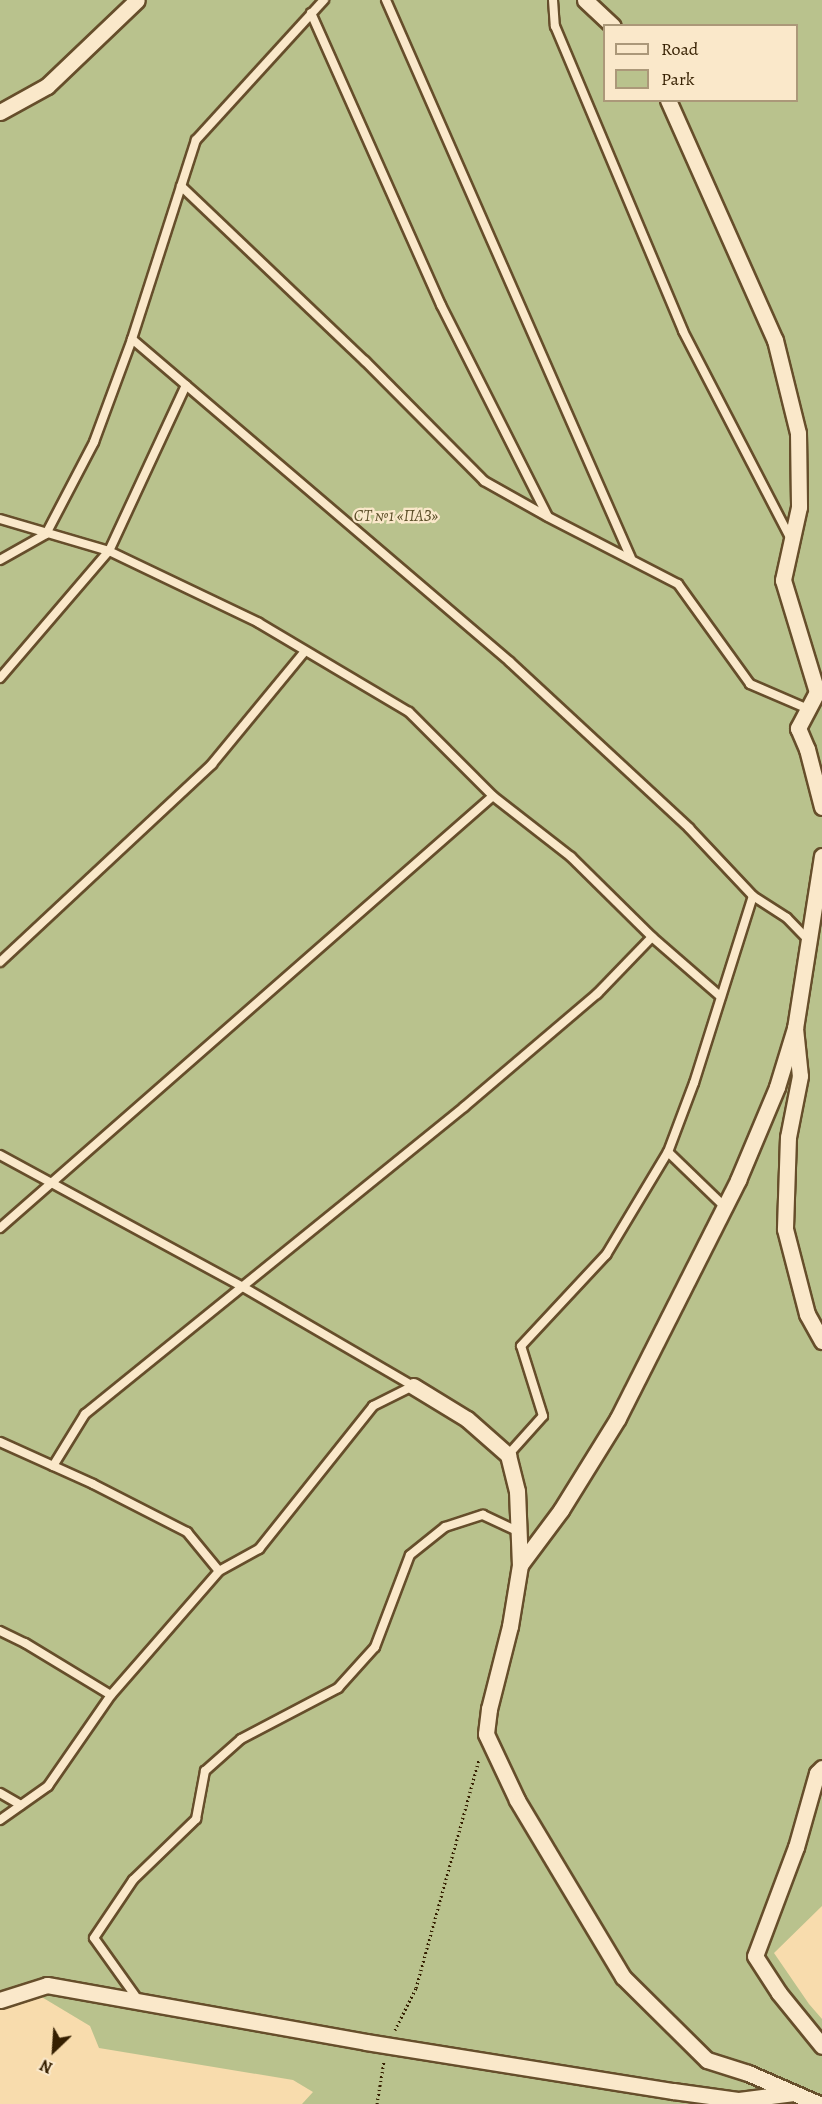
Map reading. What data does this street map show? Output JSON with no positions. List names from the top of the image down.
{
  "parks": ["СТ №1 «ПАЗ»"],
  "legend": ["Road", "Park"],
  "north": "bottom left"
}
